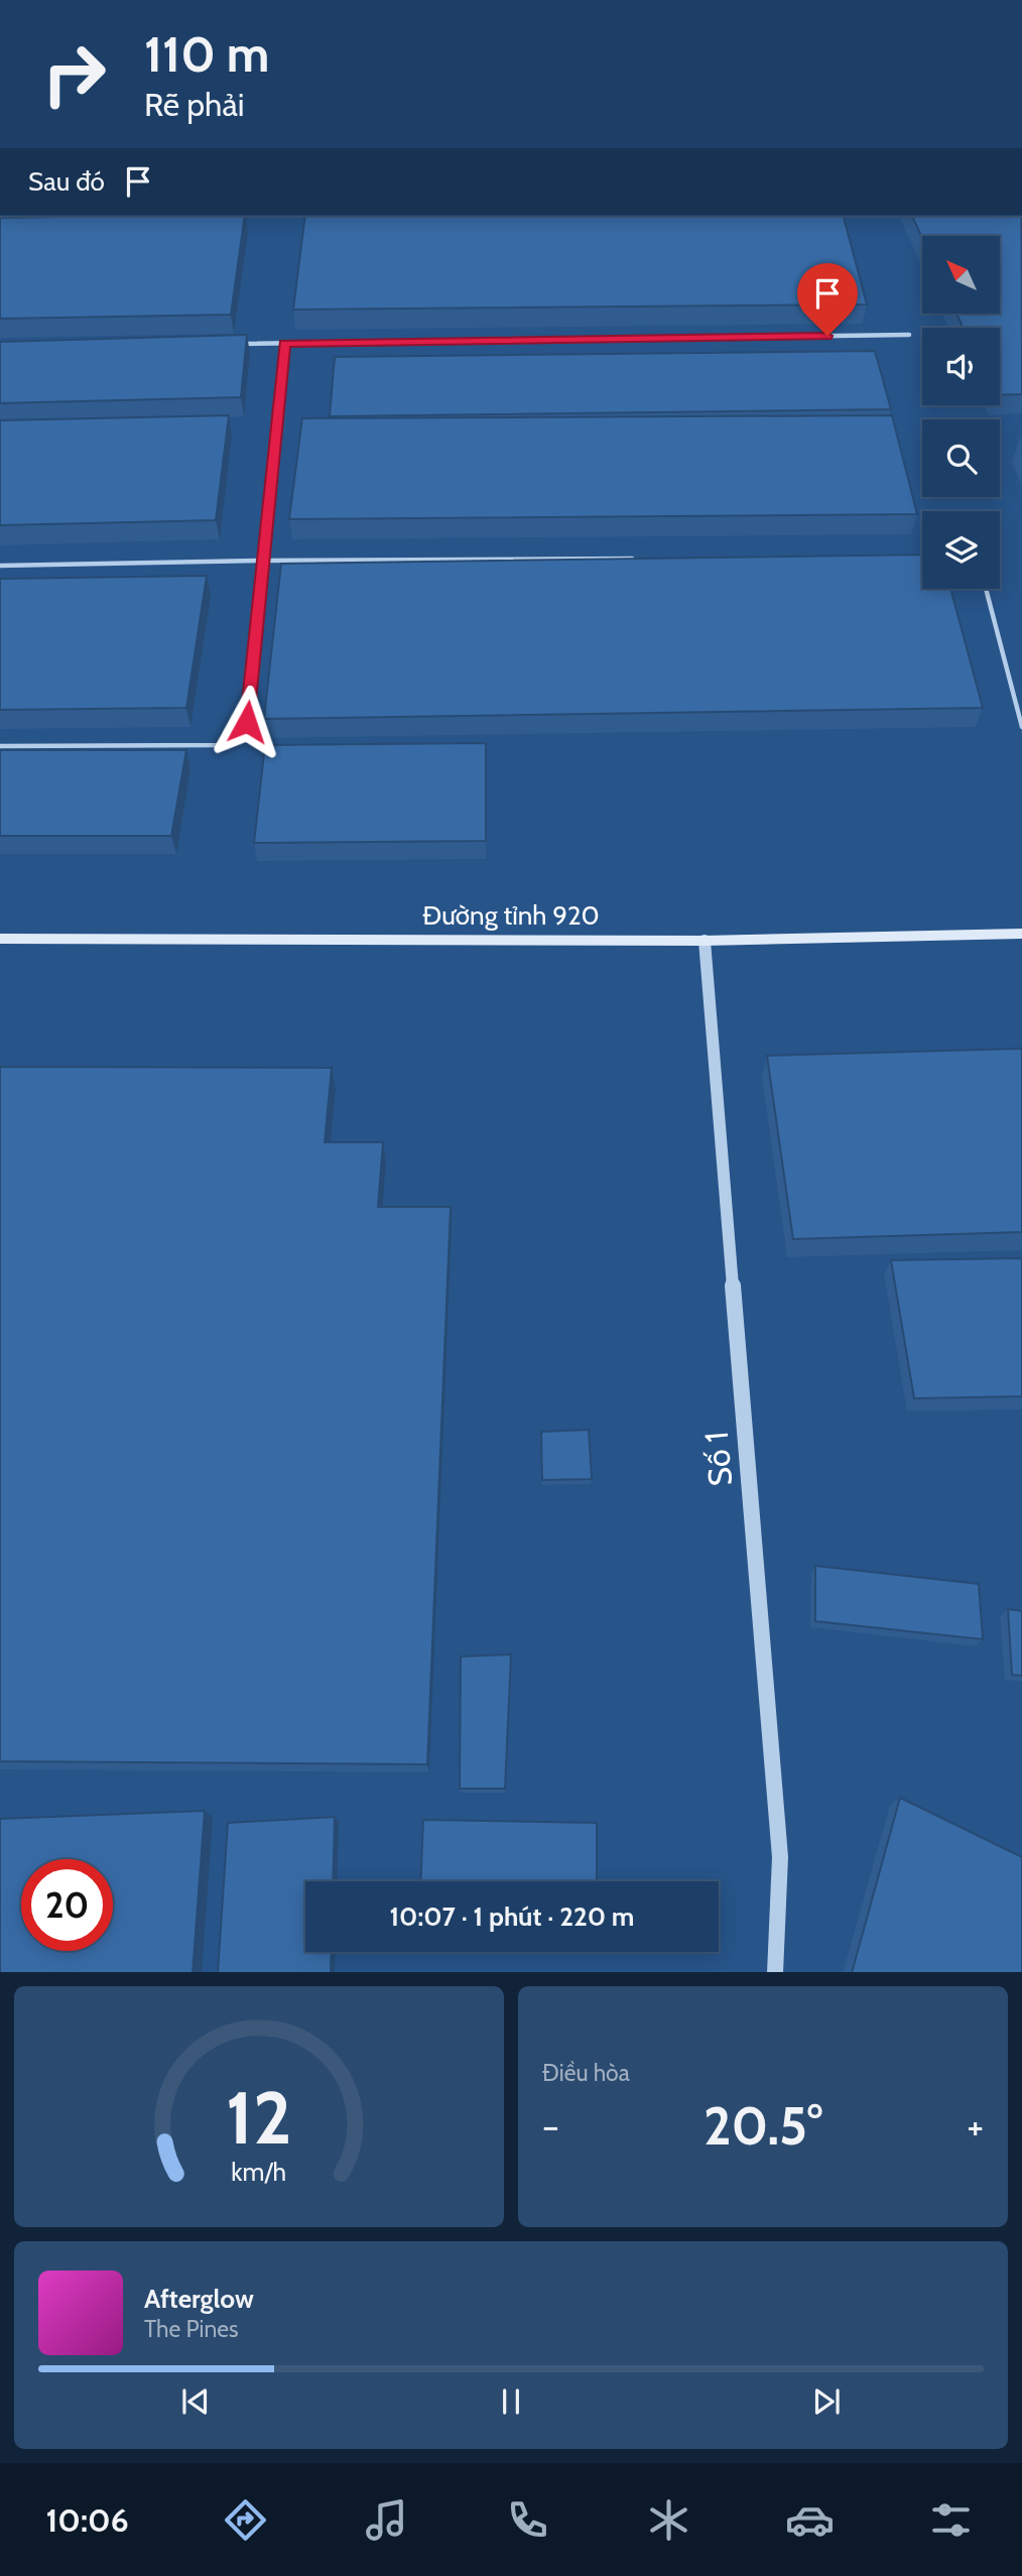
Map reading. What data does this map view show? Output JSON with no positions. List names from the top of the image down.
{
  "streets": {
    "main road": ["Đường tỉnh 920"],
    "street": ["Số 1"]
  },
  "crossings": [
    ["Đường tỉnh 920", "Số 1"]
  ],
  "north": "top left",
  "page": {
    "turn": ["110 m", "Rẽ phải"],
    "then": "Sau đó",
    "limit": "20",
    "trip": "10:07 · 1 phút · 220 m",
    "tile": "Điều hòa",
    "heat": ["−", "20.5°", "+"],
    "song": ["Afterglow", "The Pines"],
    "tabs": "10:06",
    "gauge": ["12", "km/h"]
  }
}
